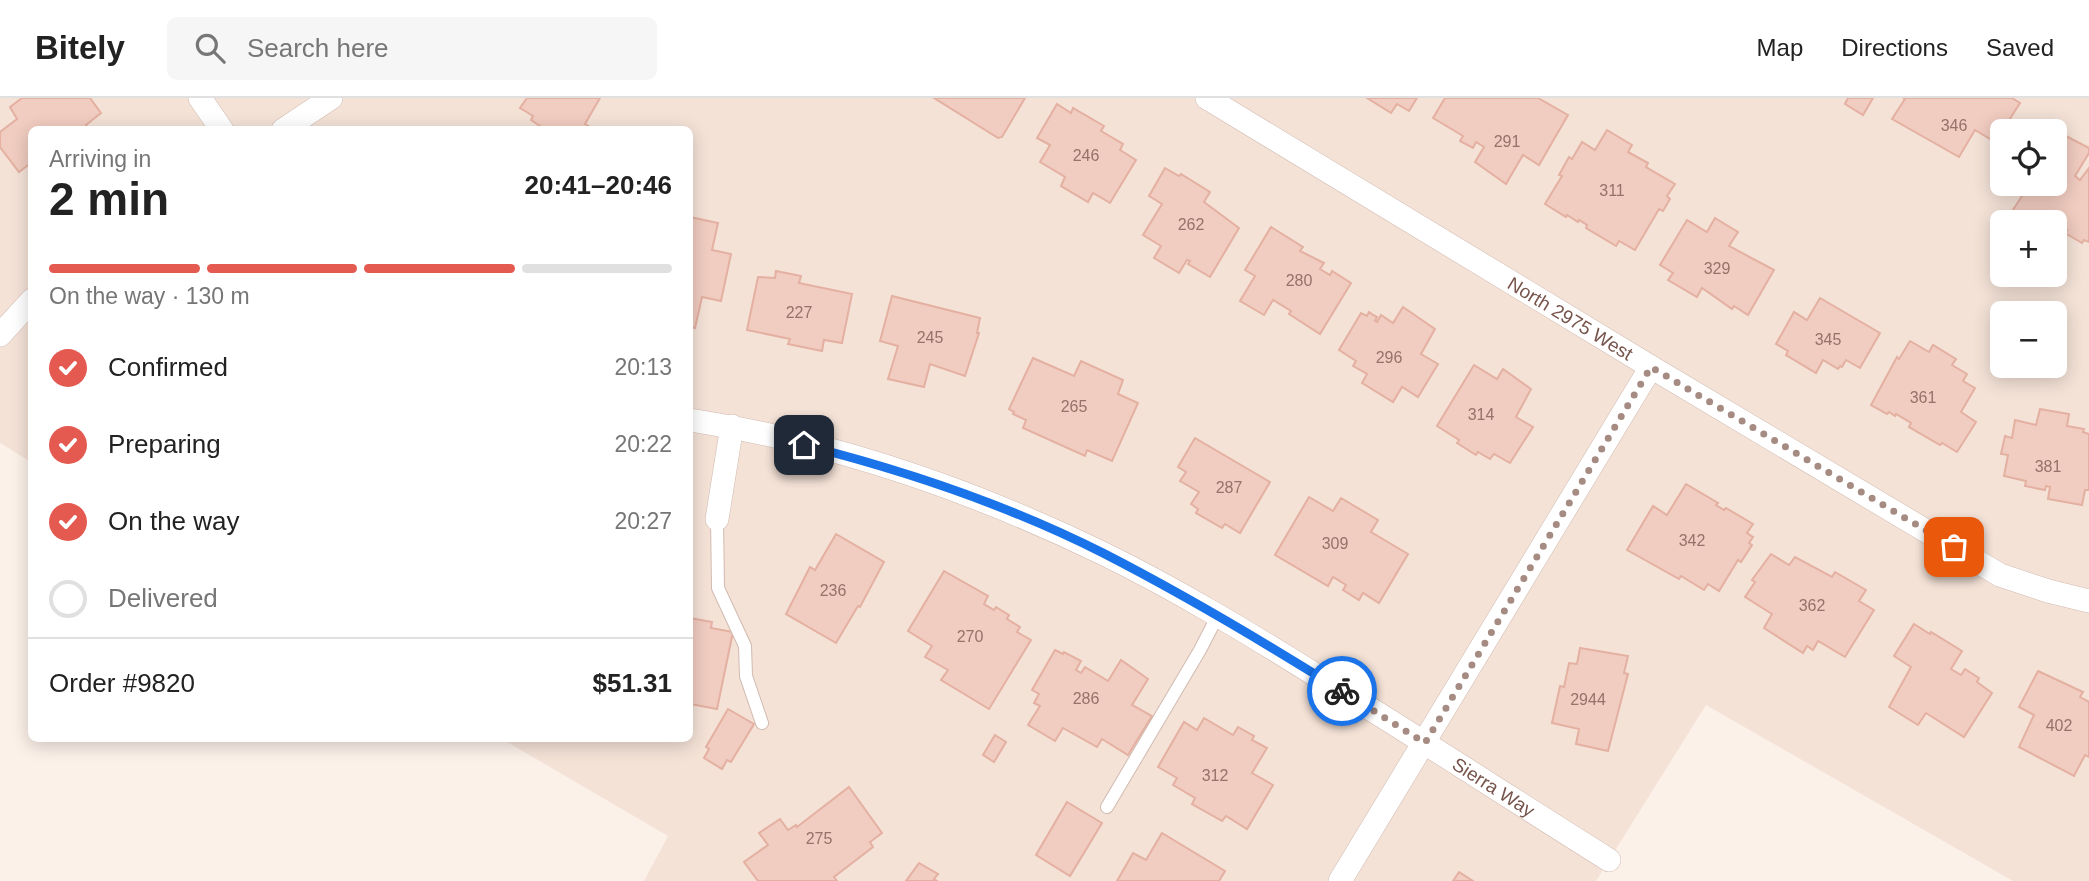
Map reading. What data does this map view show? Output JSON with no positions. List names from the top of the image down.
{
  "streets": {
    "street": ["North 2975 West", "Sierra Way"]
  },
  "house_numbers": [
    "346",
    "291",
    "246",
    "311",
    "262",
    "329",
    "280",
    "227",
    "245",
    "345",
    "296",
    "361",
    "265",
    "314",
    "381",
    "287",
    "342",
    "309",
    "236",
    "362",
    "270",
    "286",
    "2944",
    "402",
    "312",
    "275"
  ],
  "page": {
    "header": "Bitely",
    "search": "Search here",
    "nav": ["Map", "Directions", "Saved"],
    "map_buttons": ["+", "−"],
    "heading": ["2 min", "Arriving in", "20:41–20:46"],
    "panel": ["Order #9820", "$51.31"],
    "bar": "On the way · 130 m",
    "list": [
      ["Confirmed", "20:13"],
      ["Preparing", "20:22"],
      ["On the way", "20:27"],
      "Delivered"
    ]
  }
}
